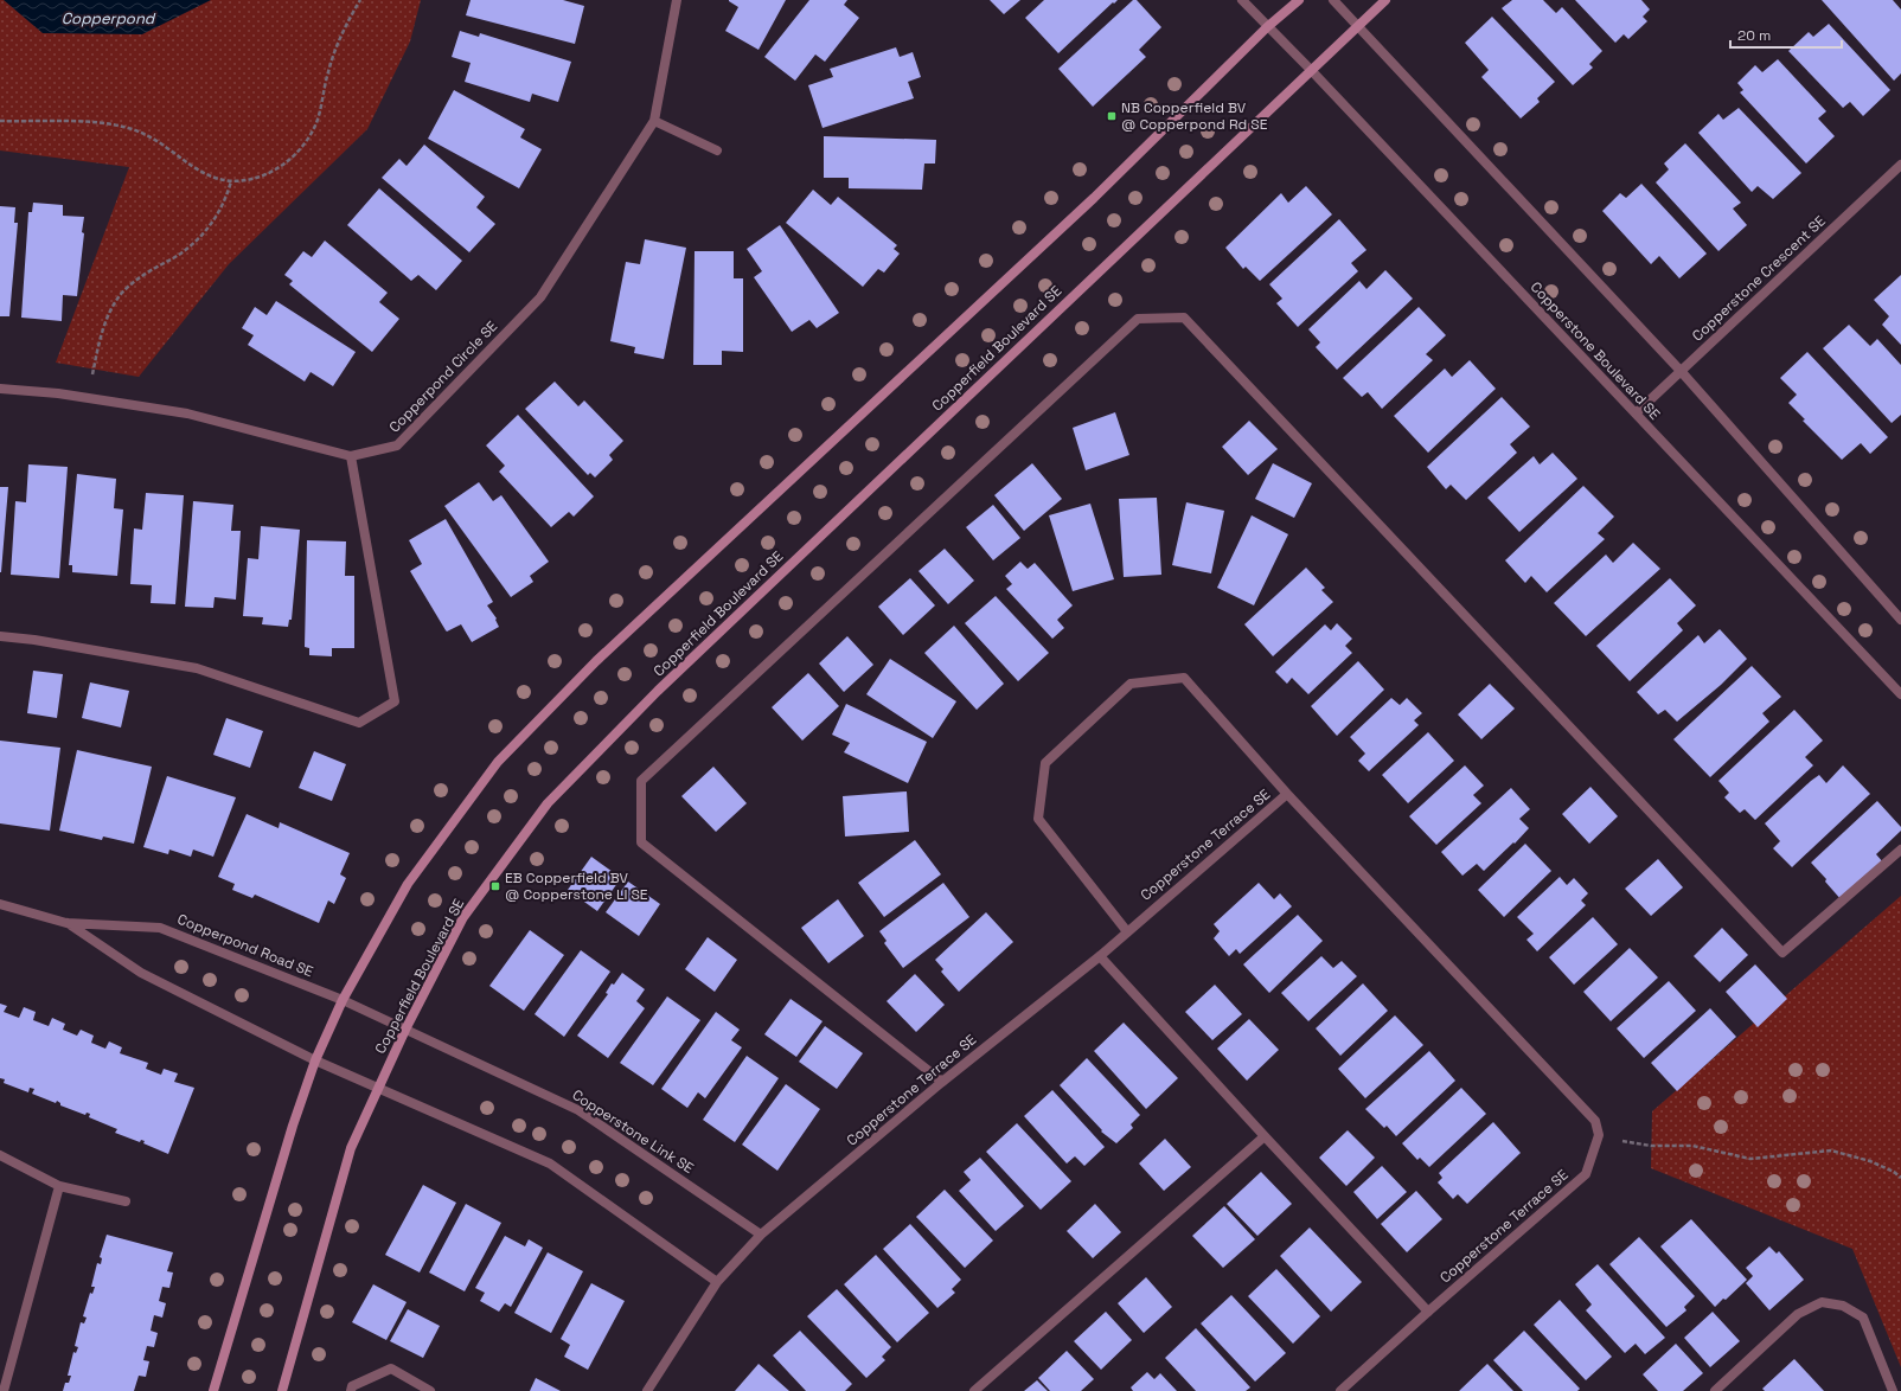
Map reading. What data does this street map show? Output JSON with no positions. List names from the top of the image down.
{
  "streets": {
    "street": [
      "Copperstone Crescent SE",
      "Copperfield Boulevard SE",
      "Copperstone Boulevard SE",
      "Copperpond Circle SE",
      "Copperstone Terrace SE",
      "Copperpond Road SE",
      "Copperstone Link SE"
    ]
  },
  "crossings": [
    ["Copperstone Crescent SE", "Copperstone Boulevard SE"],
    ["Copperfield Boulevard SE", "Copperstone Boulevard SE"],
    ["Copperfield Boulevard SE", "Copperpond Road SE"],
    ["Copperfield Boulevard SE", "Copperstone Link SE"],
    ["Copperstone Terrace SE", "Copperstone Link SE"],
    ["Copperpond Road SE", "Copperstone Link SE"]
  ],
  "water": ["Copperpond"],
  "places": {
    "transit": ["NB Copperfield BV @ Copperpond Rd SE", "EB Copperfield BV @ Copperstone LI SE"]
  },
  "scale_bar": "20 m"
}
